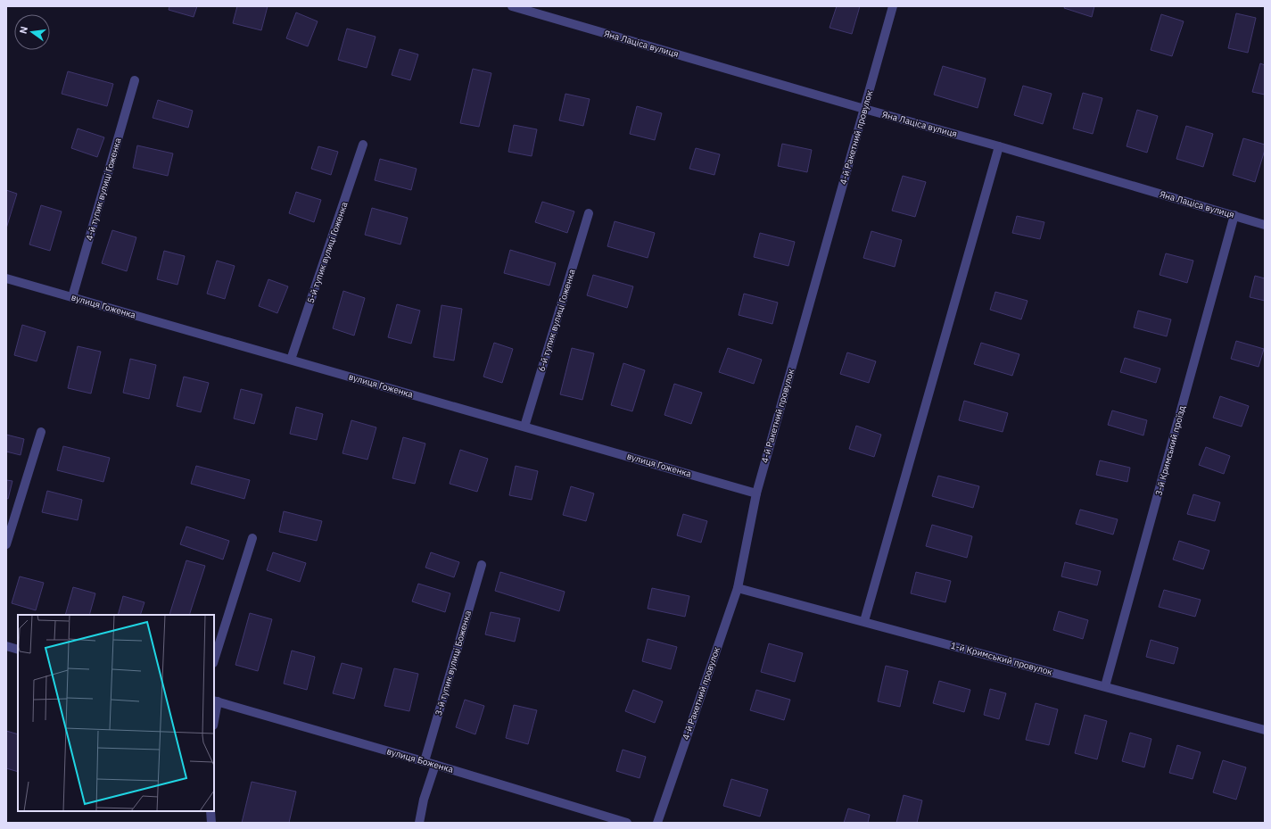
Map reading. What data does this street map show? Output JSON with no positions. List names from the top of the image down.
{
  "streets": {
    "street": [
      "Яна Лаціса вулиця",
      "4-й Ракетний провулок",
      "4-й тупик вулиці Гоженка",
      "5-й тупик вулиці Гоженка",
      "вулиця Гоженка",
      "6-й тупик вулиці Гоженка",
      "3-й Кримський проїзд",
      "1-й Кримський провулок",
      "3-й тупик вулиці Боженка",
      "вулиця Боженка"
    ]
  },
  "crossings": [
    ["Яна Лаціса вулиця", "4-й Ракетний провулок"],
    ["Яна Лаціса вулиця", "3-й Кримський проїзд"],
    ["4-й Ракетний провулок", "вулиця Гоженка"],
    ["4-й Ракетний провулок", "1-й Кримський провулок"],
    ["4-й тупик вулиці Гоженка", "вулиця Гоженка"],
    ["5-й тупик вулиці Гоженка", "вулиця Гоженка"],
    ["вулиця Гоженка", "6-й тупик вулиці Гоженка"],
    ["3-й Кримський проїзд", "1-й Кримський провулок"],
    ["3-й тупик вулиці Боженка", "вулиця Боженка"]
  ],
  "north": "left"
}
